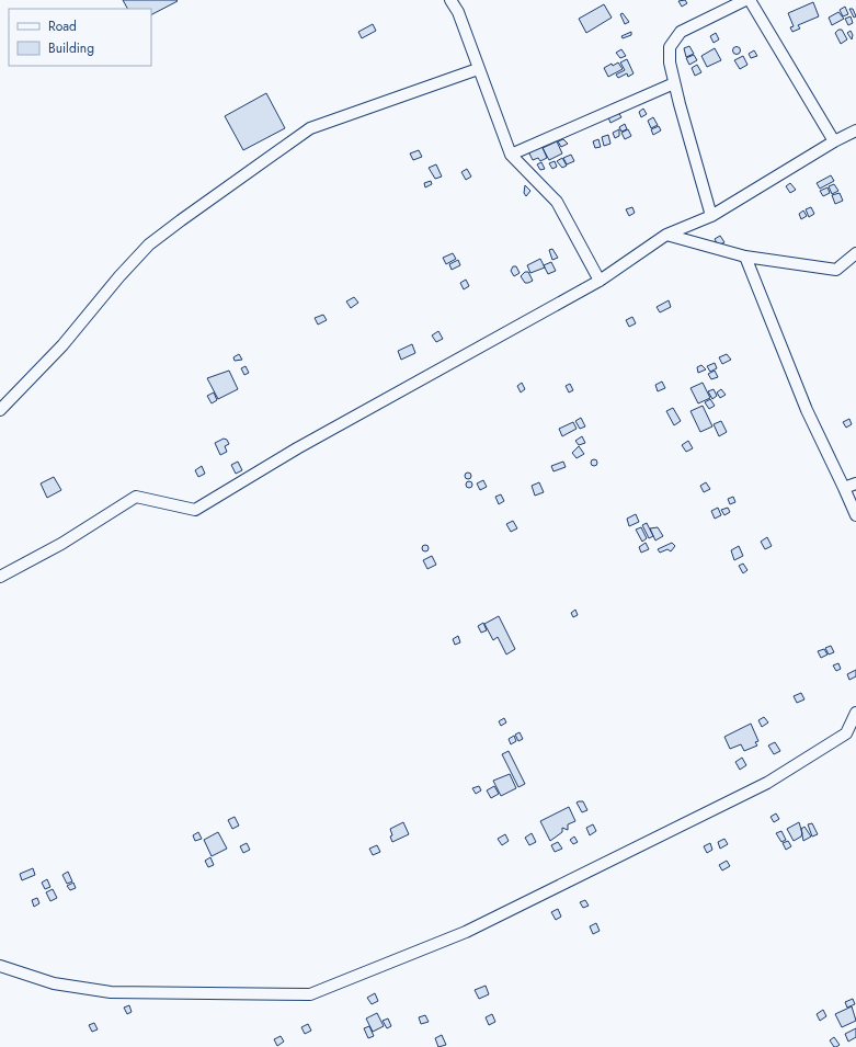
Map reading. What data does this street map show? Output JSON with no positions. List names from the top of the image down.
{
  "legend": ["Road", "Building"]
}
